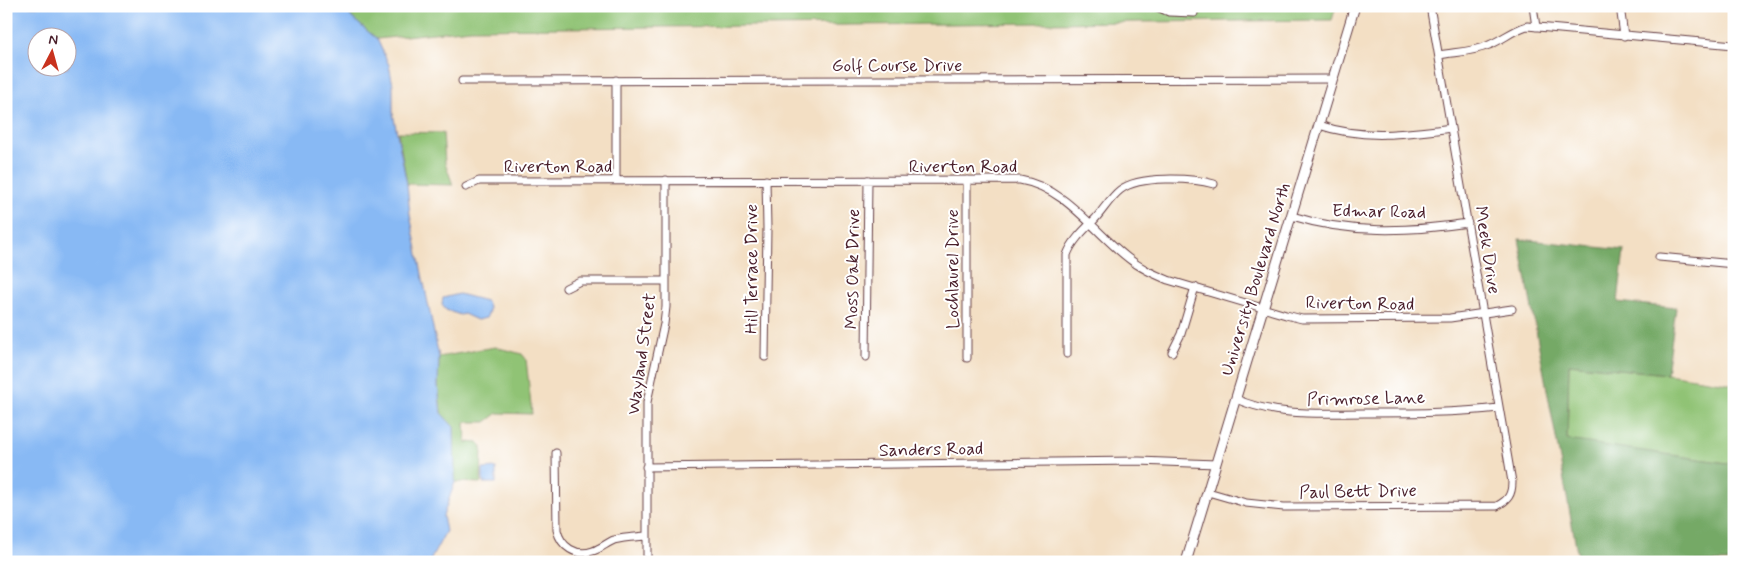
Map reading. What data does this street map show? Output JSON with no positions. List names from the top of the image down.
{
  "streets": {
    "street": [
      "Golf Course Drive",
      "Riverton Road",
      "Edmar Road",
      "Meek Drive",
      "Hill Terrace Drive",
      "Moss Oak Drive",
      "Lochlaurel Drive",
      "University Boulevard North",
      "Wayland Street",
      "Primrose Lane",
      "Sanders Road",
      "Paul Bett Drive"
    ]
  },
  "crossings": [
    ["Golf Course Drive", "University Boulevard North"],
    ["Riverton Road", "Meek Drive"],
    ["Riverton Road", "Hill Terrace Drive"],
    ["Riverton Road", "Moss Oak Drive"],
    ["Riverton Road", "Lochlaurel Drive"],
    ["Riverton Road", "University Boulevard North"],
    ["Riverton Road", "Wayland Street"],
    ["Edmar Road", "Meek Drive"],
    ["Edmar Road", "University Boulevard North"],
    ["Meek Drive", "Primrose Lane"],
    ["Meek Drive", "Paul Bett Drive"],
    ["University Boulevard North", "Primrose Lane"],
    ["University Boulevard North", "Sanders Road"],
    ["University Boulevard North", "Paul Bett Drive"],
    ["Wayland Street", "Sanders Road"]
  ],
  "north": "top"
}
